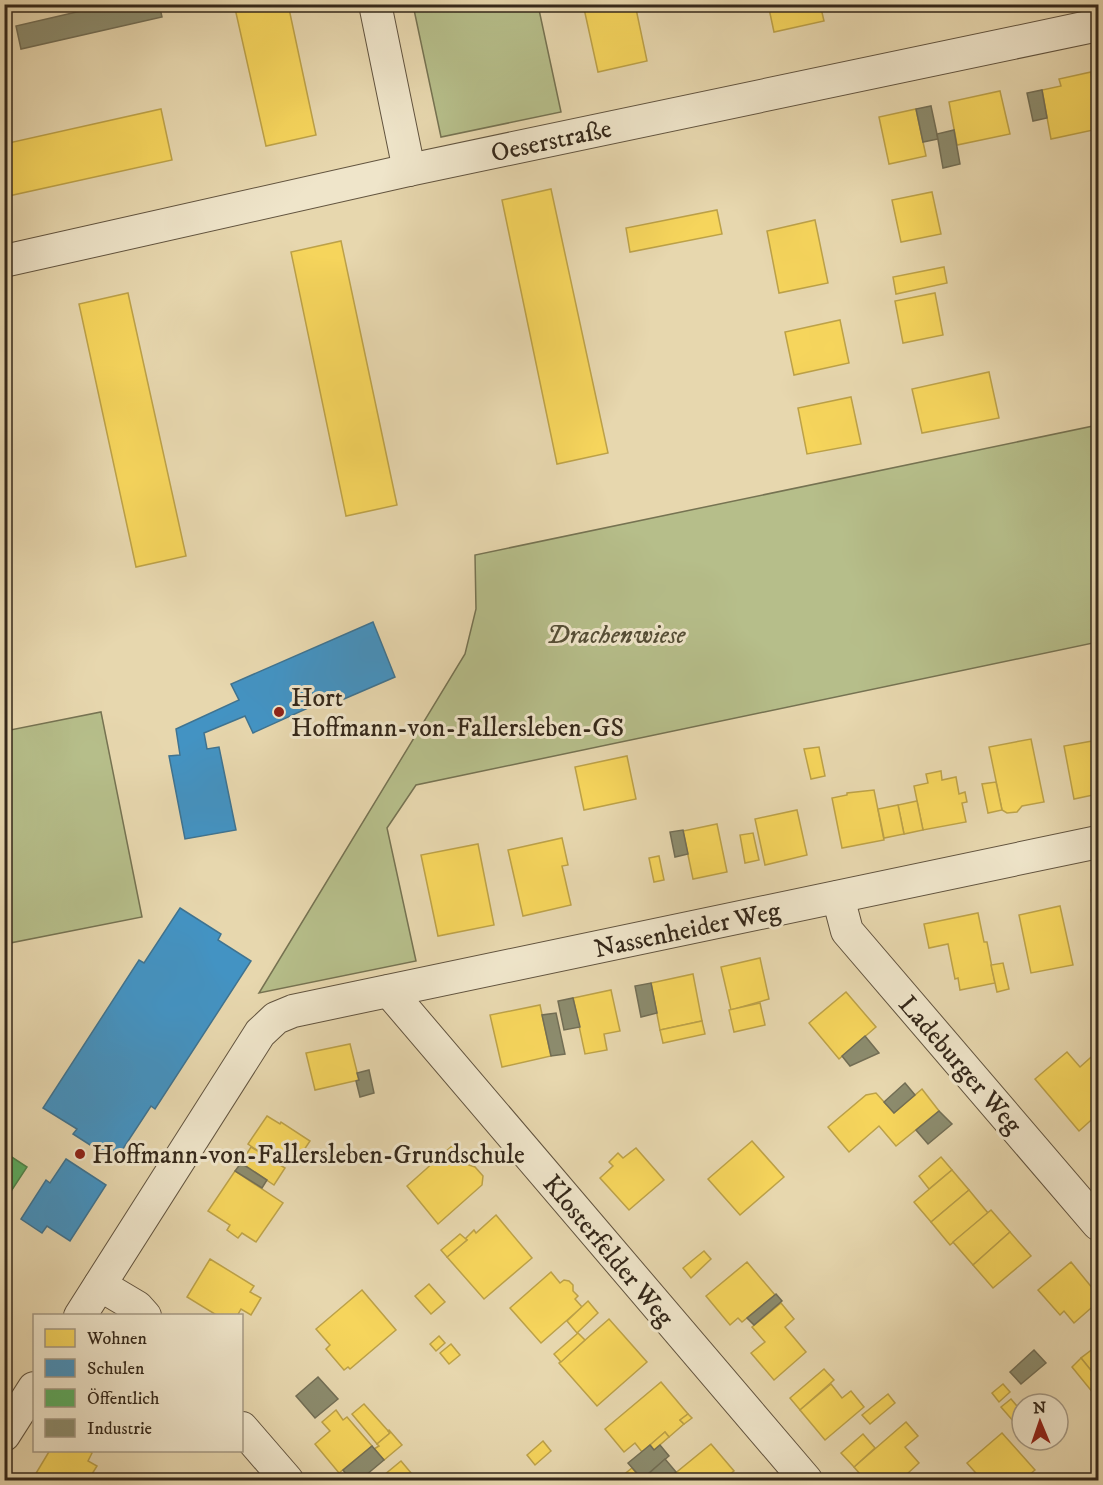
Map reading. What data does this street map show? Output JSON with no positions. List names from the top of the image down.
{
  "streets": {
    "street": [
      "Oeserstraße",
      "Nassenheider Weg",
      "Ladeburger Weg",
      "Klosterfelder Weg"
    ]
  },
  "crossings": [
    ["Nassenheider Weg", "Ladeburger Weg"],
    ["Nassenheider Weg", "Klosterfelder Weg"]
  ],
  "parks": ["Drachenwiese"],
  "places": ["Hort Hoffmann-von-Fallersleben-GS", "Hoffmann-von-Fallersleben-Grundschule"],
  "legend": [
    "Wohnen",
    "Schulen",
    "Öffentlich",
    "Industrie"
  ],
  "north": "top"
}
